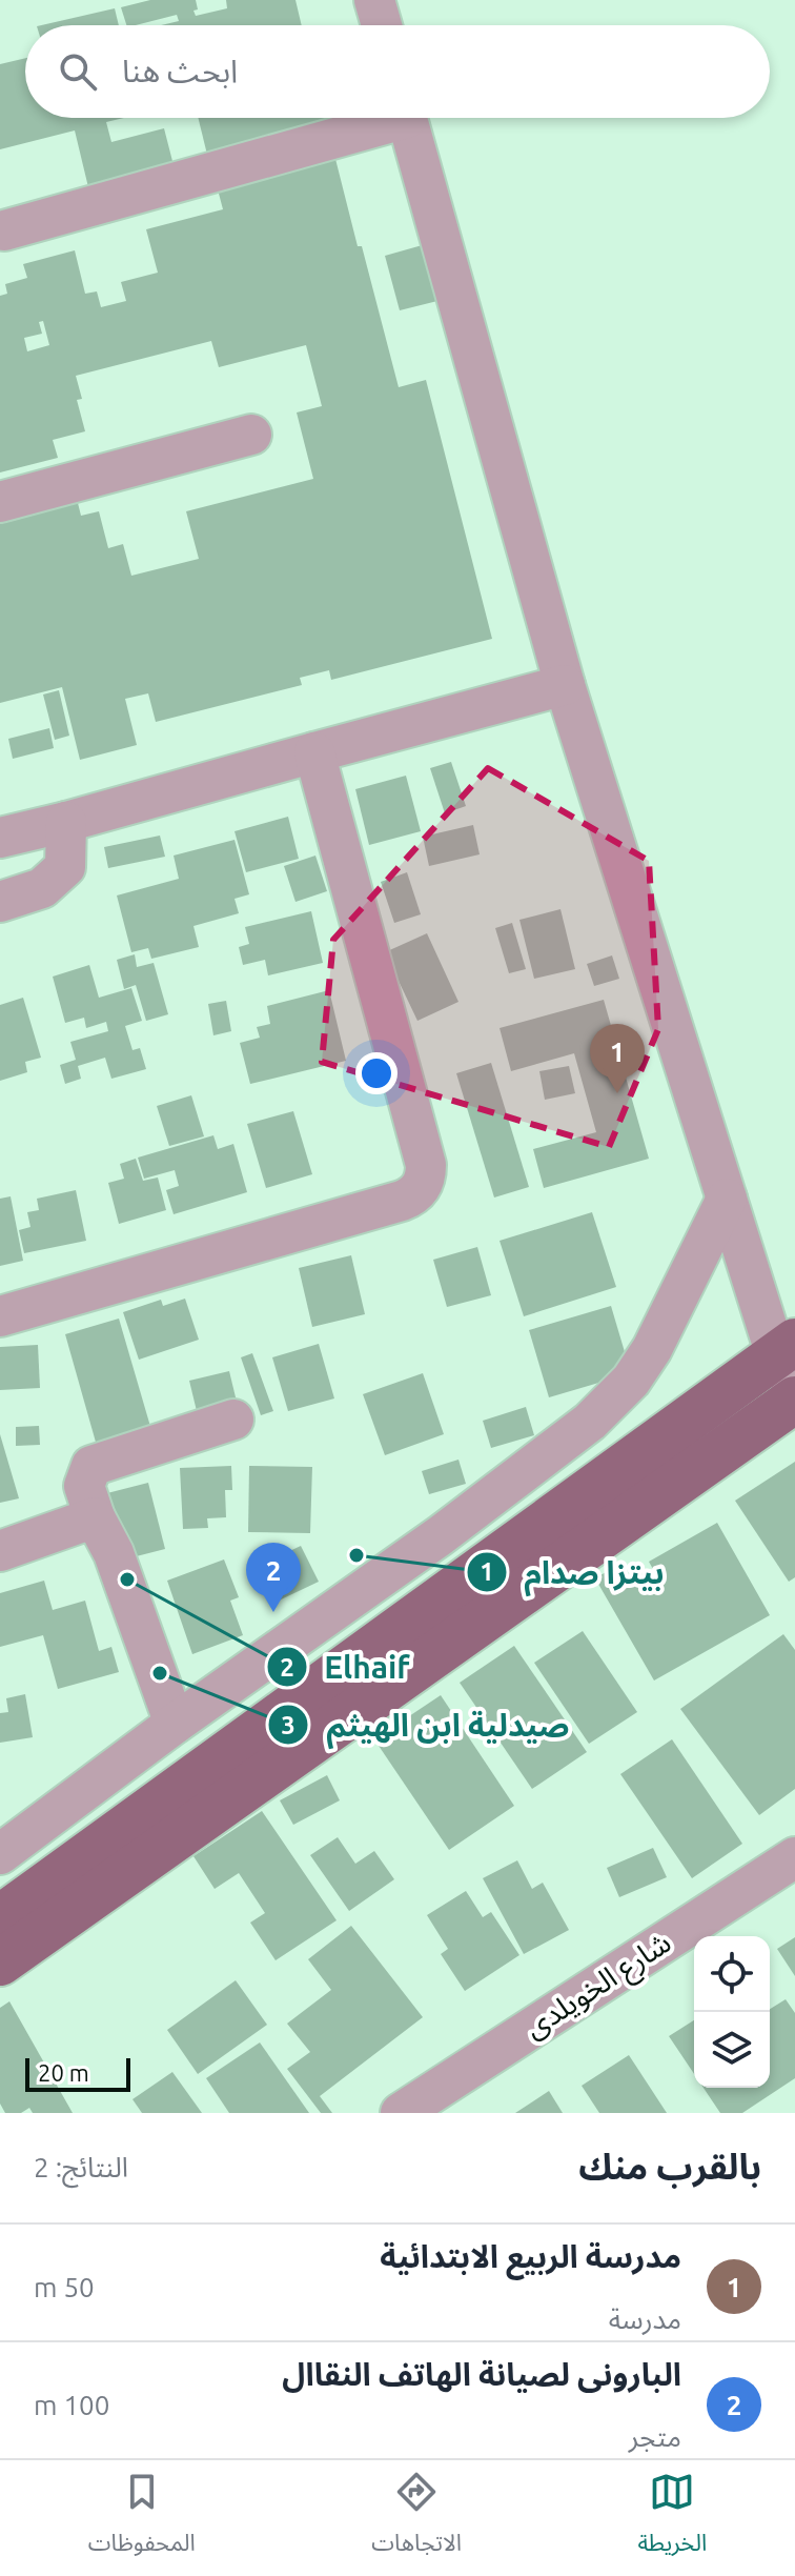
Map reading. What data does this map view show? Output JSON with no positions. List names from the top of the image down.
{
  "streets": {
    "street": ["شارع الخويلدى"]
  },
  "places": ["بيتزا صدام", "Elhaif", "صيدلية ابن الهيثم"],
  "scale_bar": "20 m",
  "page": {
    "search": "ابحث هنا",
    "pins": ["1", "2"],
    "scale": "20 m",
    "heading": ["بالقرب منك", "النتائج: 2"],
    "list": [
      {
        "mark": "1",
        "name": "مدرسة الربيع الابتدائية",
        "note": "مدرسة",
        "value": "50 m"
      },
      {
        "mark": "2",
        "name": "البارونى لصيانة الهاتف النقاال",
        "note": "متجر",
        "value": "100 m"
      }
    ],
    "nav": ["الخريطة", "الاتجاهات", "المحفوظات"]
  }
}
